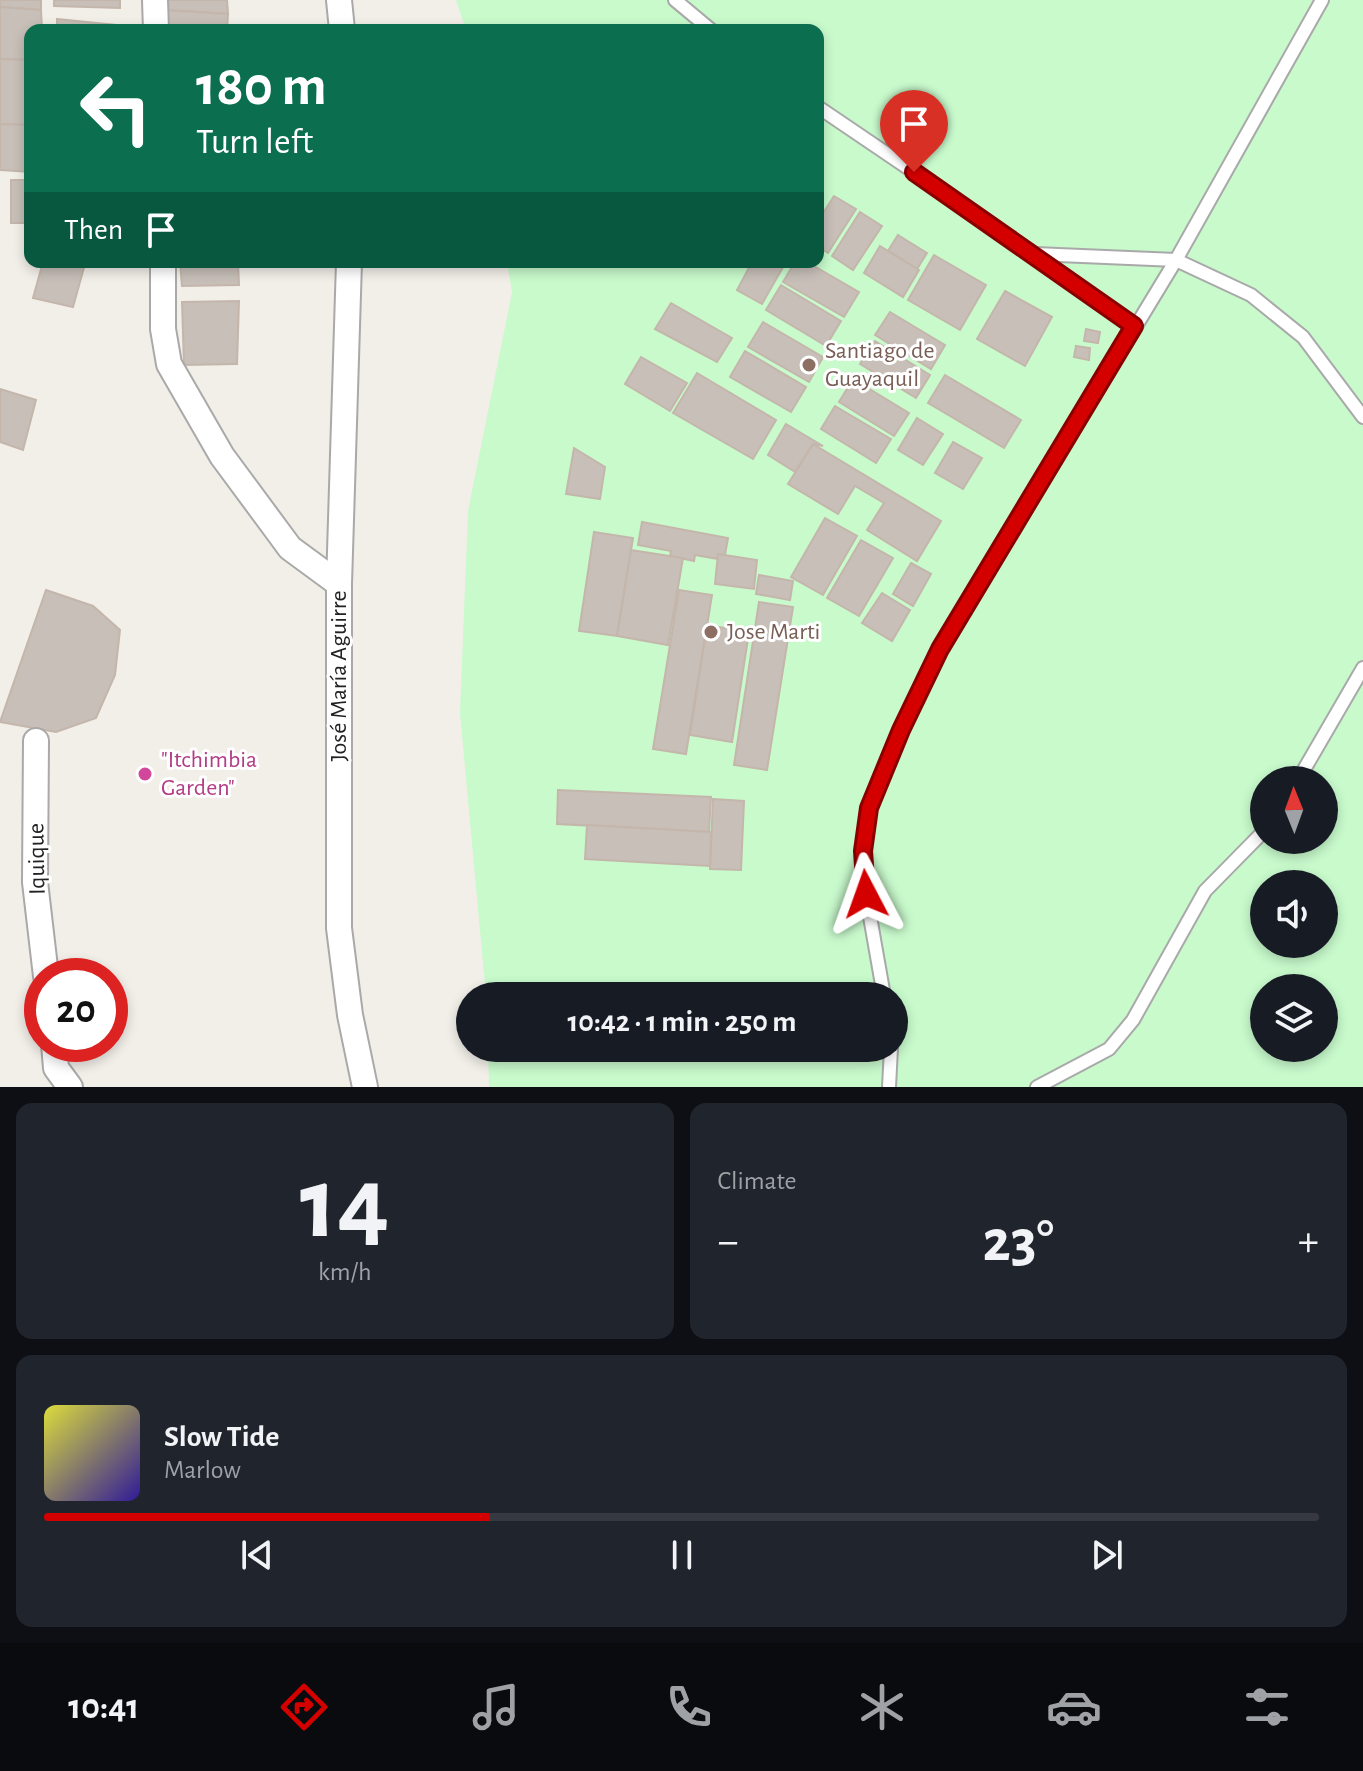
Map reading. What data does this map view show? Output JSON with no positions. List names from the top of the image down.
{
  "streets": {
    "street": ["José María Aguirre", "Iquique"]
  },
  "places": ["Santiago de Guayaquil", "Jose Marti", "\"Itchimbia Garden\""],
  "north": "top",
  "page": {
    "turn": ["180 m", "Turn left"],
    "then": "Then",
    "limit": "20",
    "trip": "10:42 · 1 min · 250 m",
    "tile": [
      ["14", "km/h"],
      "Climate"
    ],
    "heat": ["−", "23°", "+"],
    "song": ["Slow Tide", "Marlow"],
    "tabs": "10:41"
  }
}
